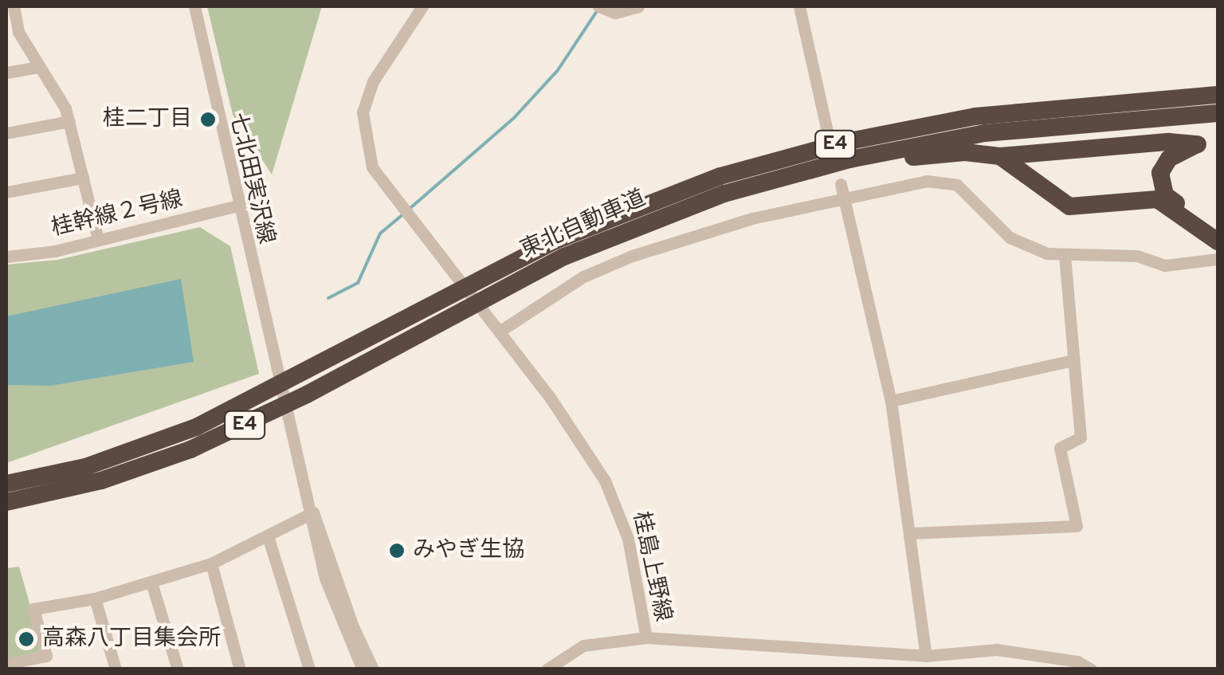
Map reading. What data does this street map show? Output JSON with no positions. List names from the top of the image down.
{
  "streets": {
    "highway": ["E4", "東北自動車道"],
    "street": ["七北田実沢線", "桂幹線２号線", "桂島上野線"]
  },
  "crossings": [
    ["七北田実沢線", "桂幹線２号線"]
  ],
  "places": ["桂二丁目", "みやぎ生協", "高森八丁目集会所"]
}
